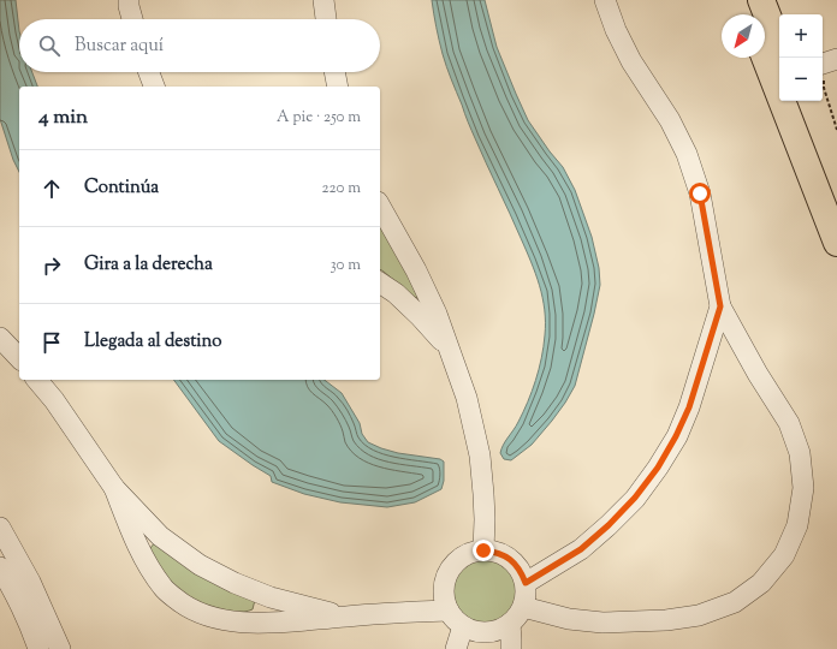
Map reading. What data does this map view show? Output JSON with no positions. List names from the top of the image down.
{
  "north": "bottom left",
  "page": {
    "map_buttons": ["+", "−"],
    "search": "Buscar aquí",
    "heading": ["4 min", "A pie · 250 m"],
    "list": [
      ["Continúa", "220 m"],
      ["Gira a la derecha", "30 m"],
      "Llegada al destino"
    ]
  }
}
